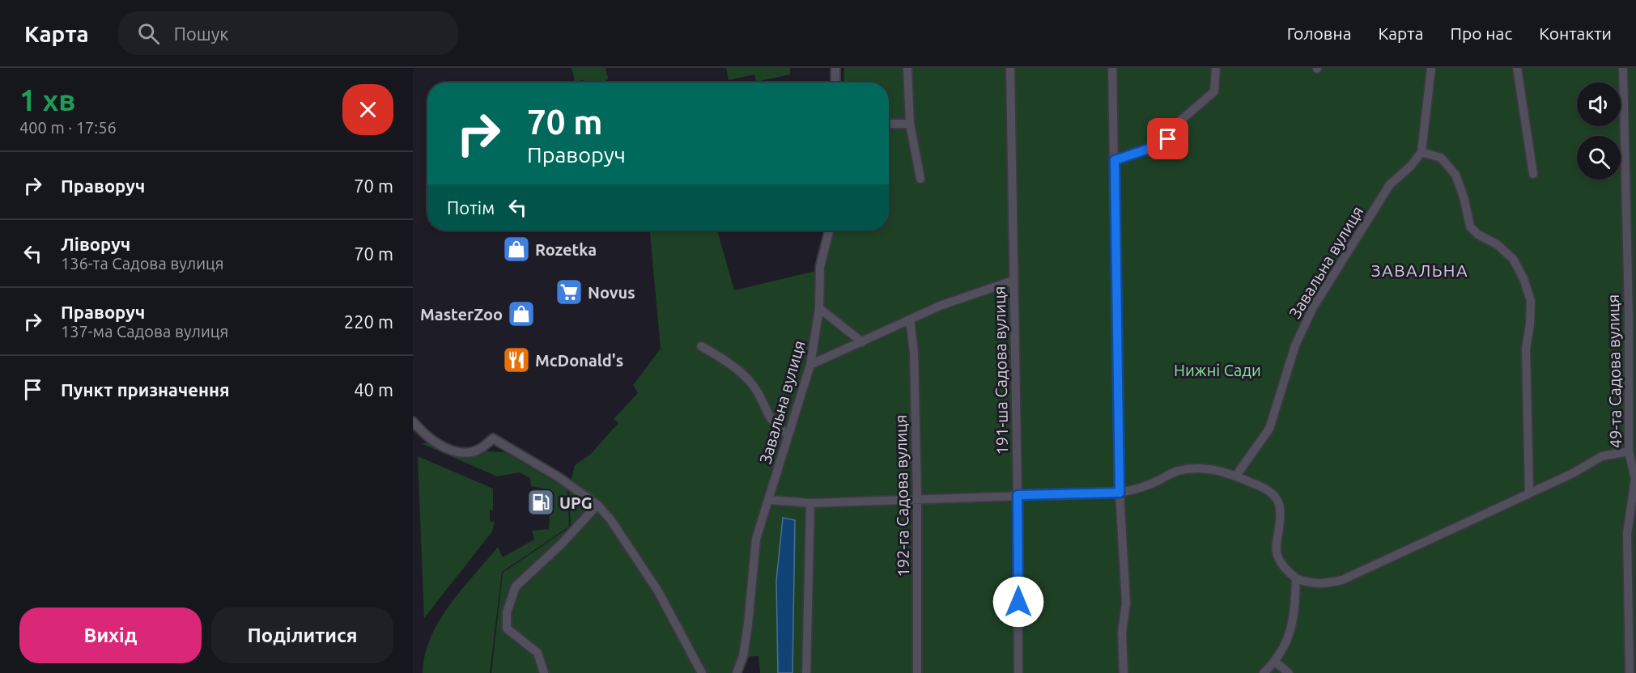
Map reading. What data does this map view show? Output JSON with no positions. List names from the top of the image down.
{
  "streets": {
    "street": [
      "Завальна вулиця",
      "191-ша Садова вулиця",
      "49-та Садова вулиця",
      "192-га Садова вулиця"
    ]
  },
  "districts": ["ЗАВАЛЬНА"],
  "parks": ["Нижні Сади"],
  "places": {
    "shop": ["Rozetka", "MasterZoo"],
    "supermarket": ["Novus"],
    "restaurant": ["McDonald's"],
    "fuel station": ["UPG"]
  },
  "page": {
    "header": "Карта",
    "search": "Пошук",
    "nav": [
      "Головна",
      "Карта",
      "Про нас",
      "Контакти"
    ],
    "heading": ["1 хв", "400 m · 17:56"],
    "turn": ["70 m", "Праворуч"],
    "list": [
      {
        "name": "Праворуч",
        "value": "70 m"
      },
      {
        "name": "Ліворуч",
        "note": "136-та Садова вулиця",
        "value": "70 m"
      },
      {
        "name": "Праворуч",
        "note": "137-ма Садова вулиця",
        "value": "220 m"
      },
      {
        "name": "Пункт призначення",
        "value": "40 m"
      }
    ],
    "then": "Потім",
    "buttons": ["Вихід", "Поділитися"]
  }
}
